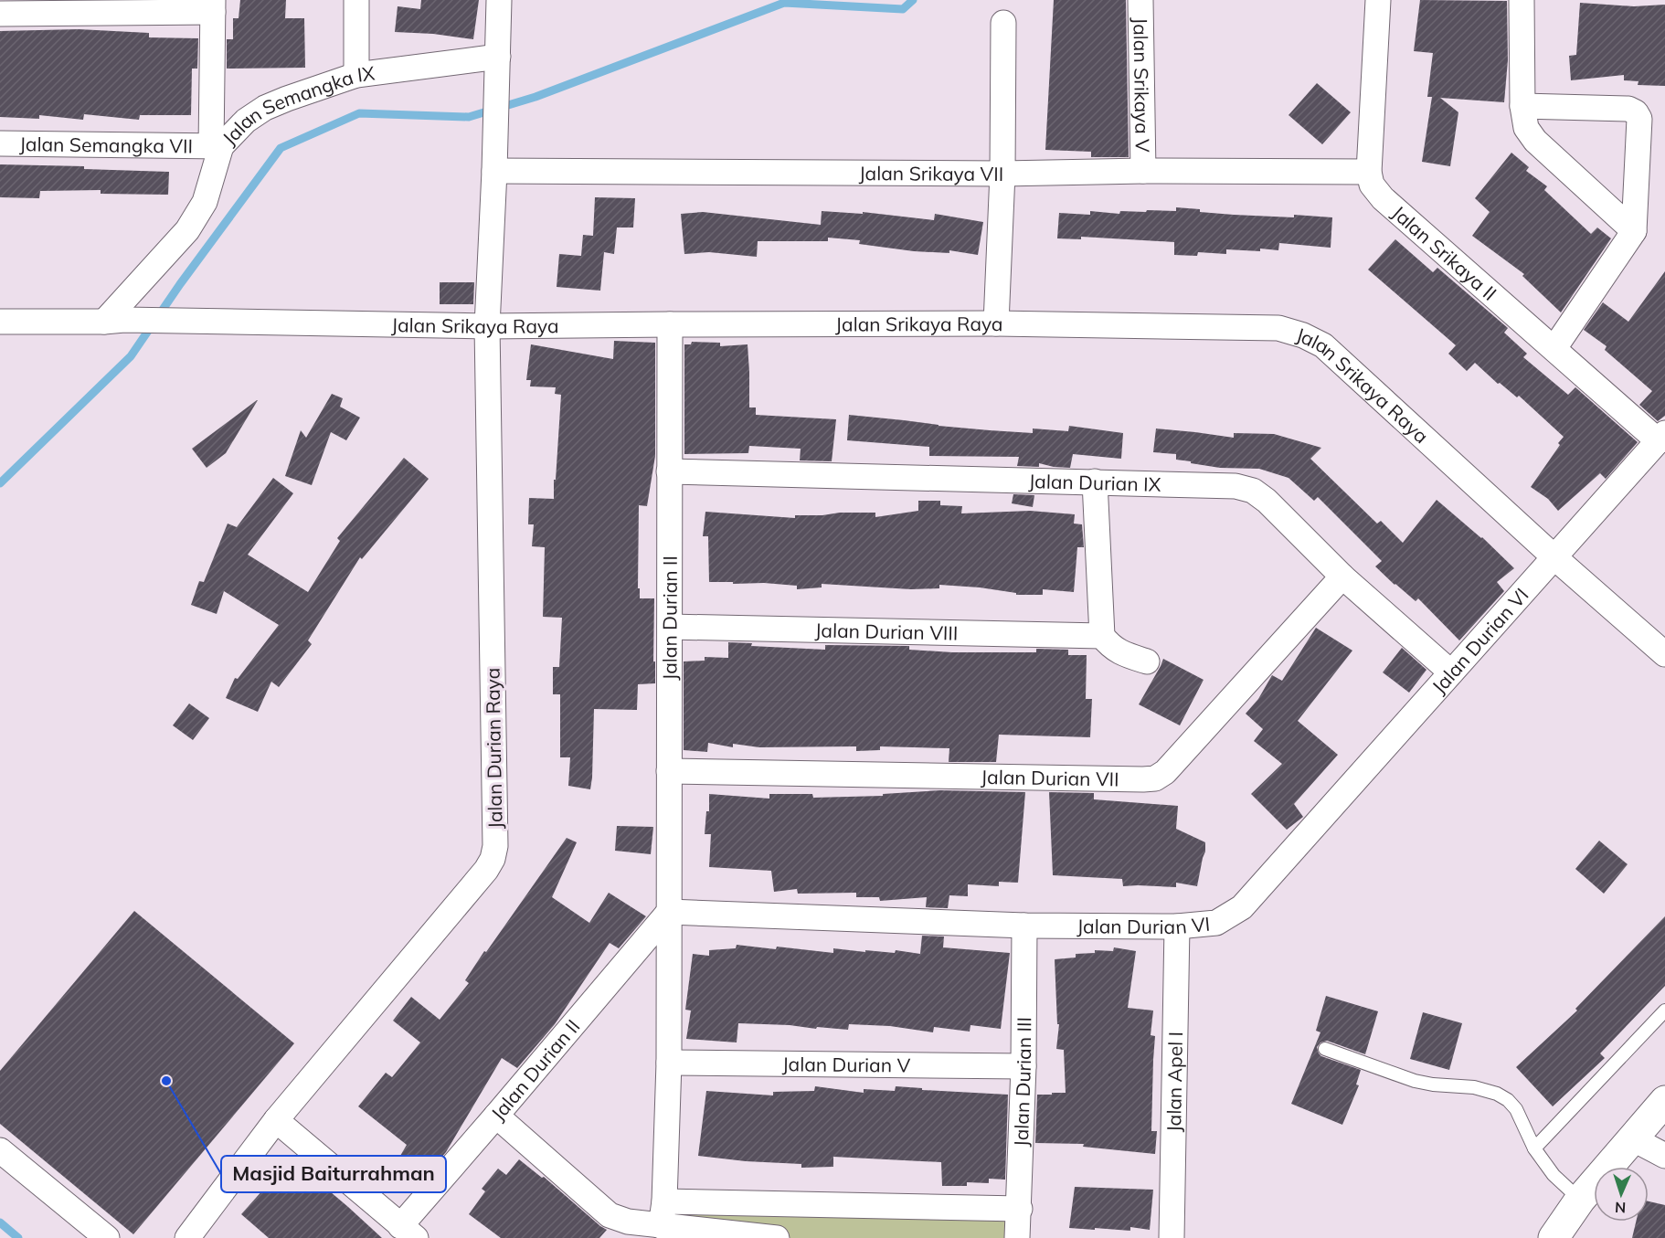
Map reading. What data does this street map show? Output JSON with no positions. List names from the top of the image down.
{
  "streets": {
    "street": [
      "Jalan Srikaya V",
      "Jalan Semangka IX",
      "Jalan Semangka VII",
      "Jalan Srikaya VII",
      "Jalan Srikaya II",
      "Jalan Srikaya Raya",
      "Jalan Durian IX",
      "Jalan Durian II",
      "Jalan Durian VIII",
      "Jalan Durian VI",
      "Jalan Durian Raya",
      "Jalan Durian VII",
      "Jalan Durian V",
      "Jalan Durian III",
      "Jalan Apel I"
    ]
  },
  "crossings": [
    ["Jalan Srikaya V", "Jalan Srikaya VII"],
    ["Jalan Semangka IX", "Jalan Semangka VII"],
    ["Jalan Semangka IX", "Jalan Srikaya Raya"],
    ["Jalan Semangka IX", "Jalan Durian Raya"],
    ["Jalan Srikaya VII", "Jalan Srikaya II"],
    ["Jalan Srikaya VII", "Jalan Durian Raya"],
    ["Jalan Srikaya II", "Jalan Durian VI"],
    ["Jalan Srikaya Raya", "Jalan Durian II"],
    ["Jalan Srikaya Raya", "Jalan Durian VI"],
    ["Jalan Srikaya Raya", "Jalan Durian Raya"],
    ["Jalan Durian IX", "Jalan Durian II"],
    ["Jalan Durian IX", "Jalan Durian VI"],
    ["Jalan Durian IX", "Jalan Durian VII"],
    ["Jalan Durian II", "Jalan Durian VIII"],
    ["Jalan Durian II", "Jalan Durian VI"],
    ["Jalan Durian II", "Jalan Durian VII"],
    ["Jalan Durian II", "Jalan Durian V"],
    ["Jalan Durian VI", "Jalan Durian III"],
    ["Jalan Durian VI", "Jalan Apel I"],
    ["Jalan Durian V", "Jalan Durian III"]
  ],
  "places": ["Masjid Baiturrahman"],
  "north": "bottom"
}
